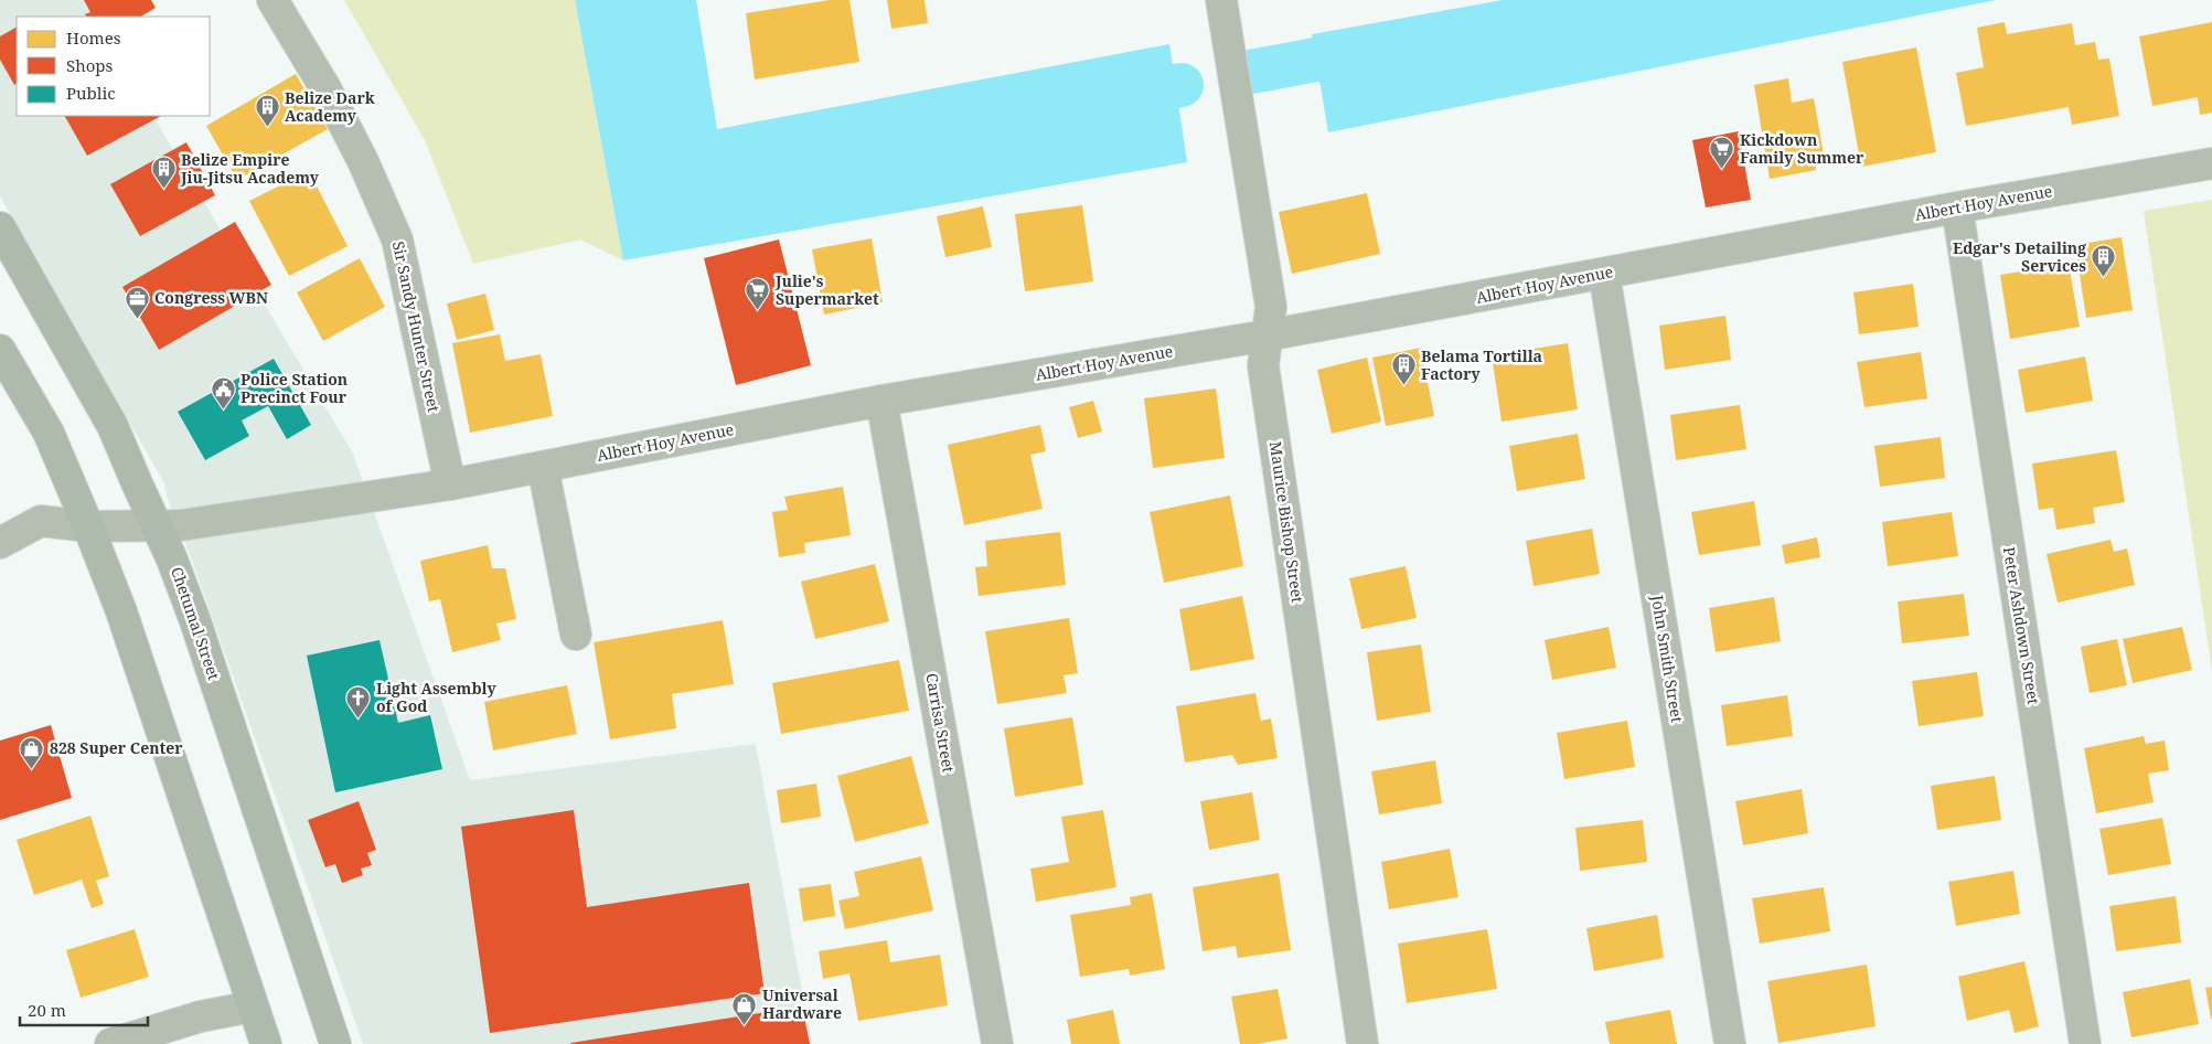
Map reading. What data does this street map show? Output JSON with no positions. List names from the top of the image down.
{
  "streets": {
    "highway": ["Chetumal Street"],
    "street": [
      "Albert Hoy Avenue",
      "Sir Sandy Hunter Street",
      "Maurice Bishop Street",
      "Peter Ashdown Street",
      "John Smith Street",
      "Carrisa Street"
    ]
  },
  "crossings": [
    ["Albert Hoy Avenue", "Sir Sandy Hunter Street"],
    ["Albert Hoy Avenue", "Maurice Bishop Street"],
    ["Albert Hoy Avenue", "Chetumal Street"],
    ["Albert Hoy Avenue", "Peter Ashdown Street"],
    ["Albert Hoy Avenue", "John Smith Street"],
    ["Albert Hoy Avenue", "Carrisa Street"]
  ],
  "places": {
    "building": [
      "Belize Dark Academy",
      "Belize Empire Jiu-Jitsu Academy",
      "Edgar's Detailing Services",
      "Belama Tortilla Factory"
    ],
    "supermarket": ["Kickdown Family Summer", "Julie's Supermarket"],
    "office": ["Congress WBN"],
    "public building": ["Police Station Precinct Four"],
    "church": ["Light Assembly of God"],
    "shop": ["828 Super Center", "Universal Hardware"]
  },
  "legend": ["Homes", "Shops", "Public"],
  "scale_bar": "20 m"
}
